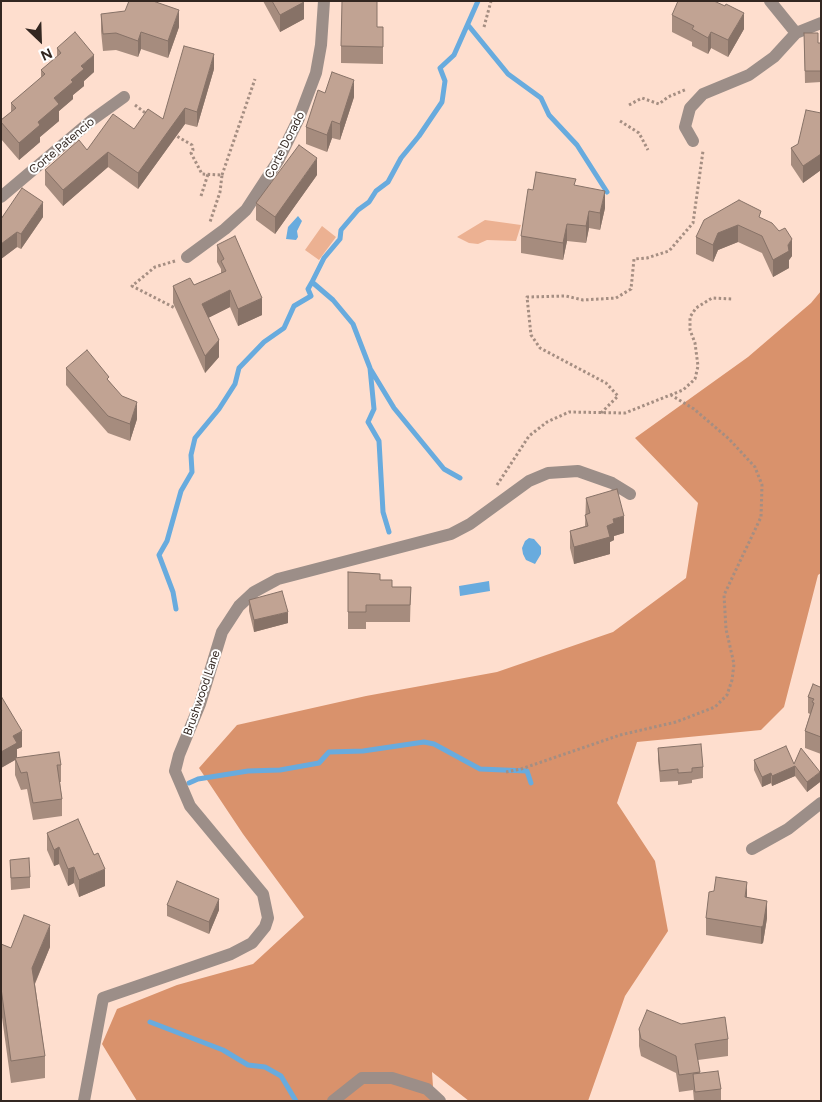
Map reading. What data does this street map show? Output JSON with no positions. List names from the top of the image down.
{
  "streets": {
    "street": ["Corte Dorado", "Corte Patencio", "Brushwood Lane"]
  },
  "north": "bottom right"
}
